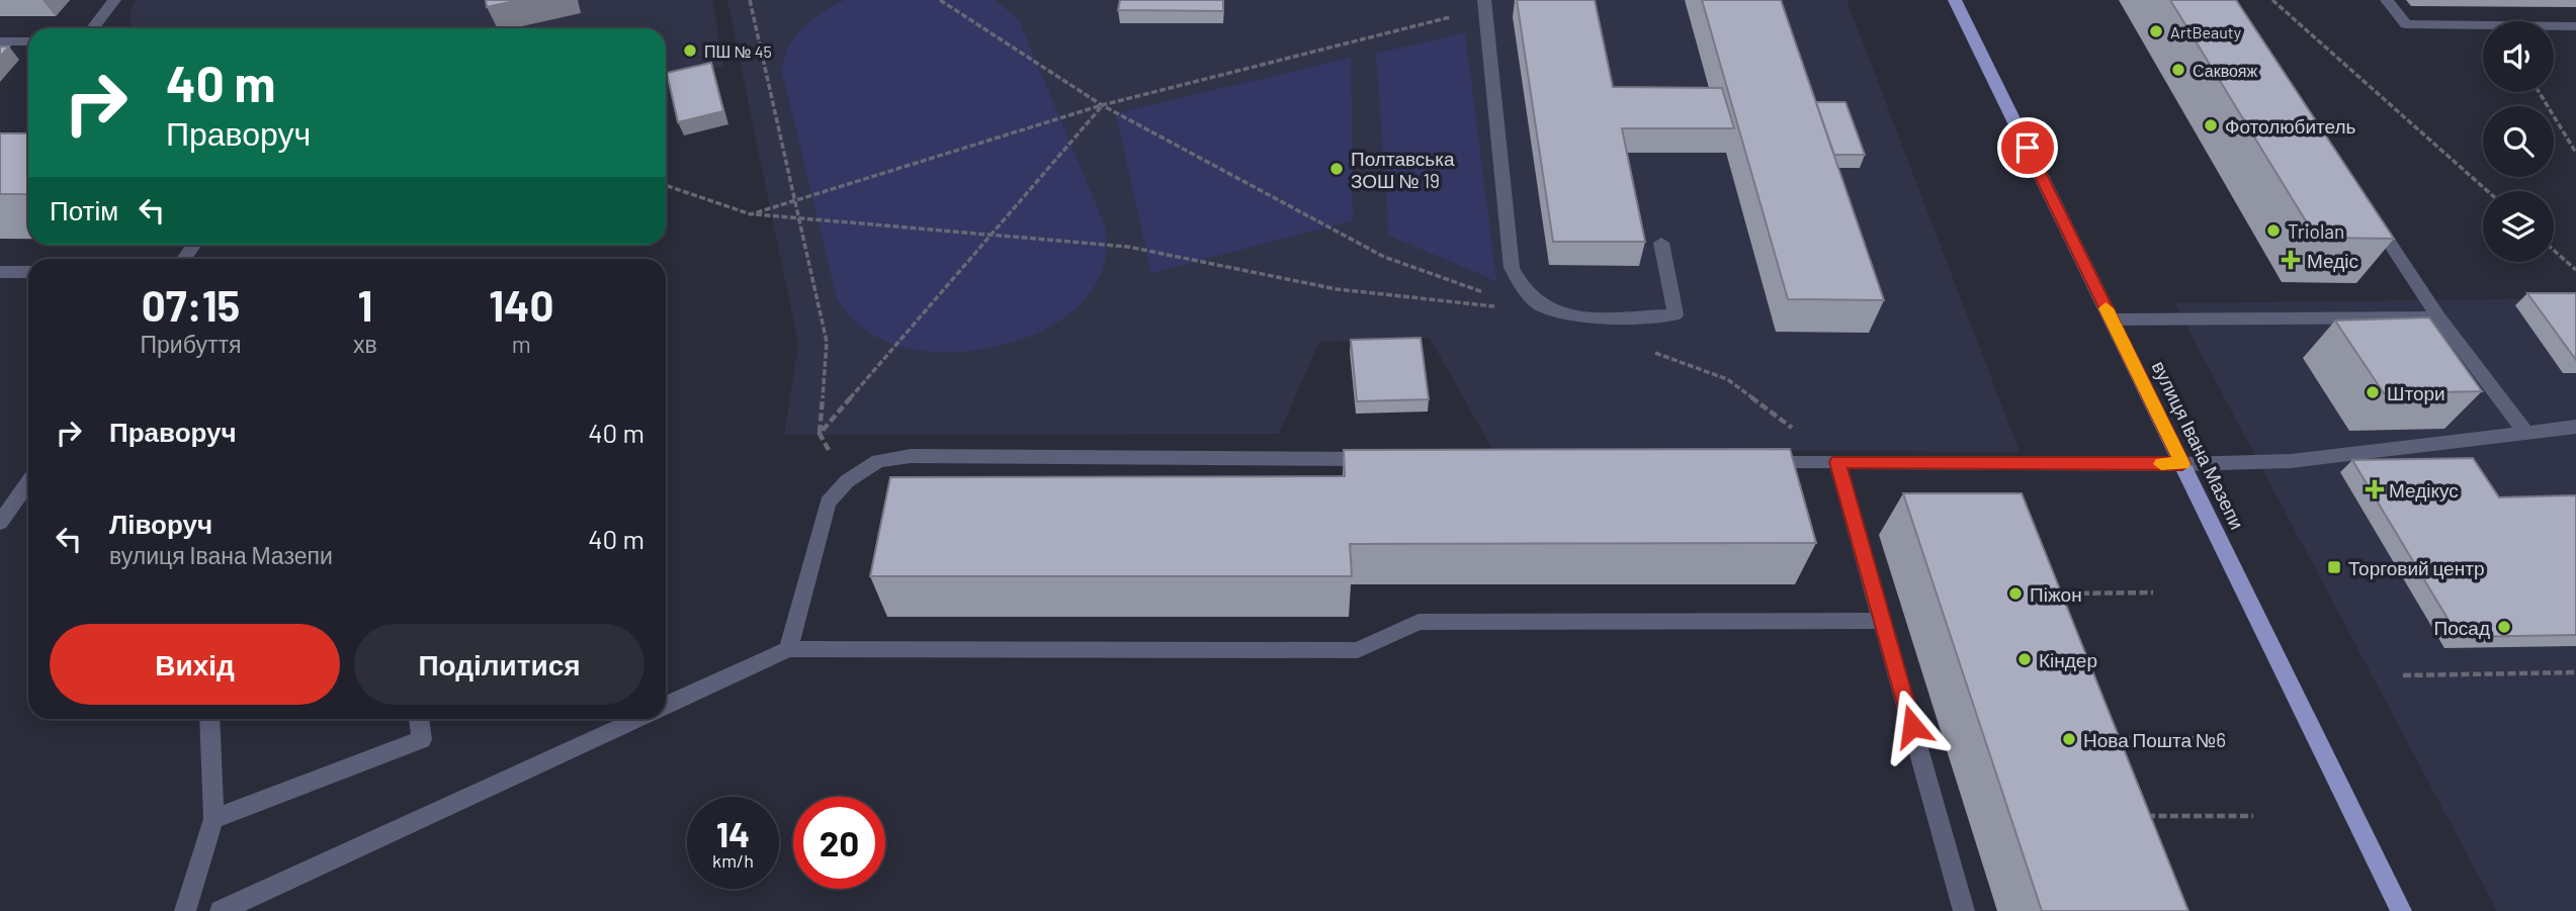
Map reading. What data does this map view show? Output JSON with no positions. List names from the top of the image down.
{
  "streets": {
    "main road": ["вулиця Івана Мазепи"]
  },
  "places": {
    "other": [
      "ArtBeauty",
      "ПШ № 45",
      "Саквояж",
      "Фотолюбитель",
      "Полтавська ЗОШ № 19",
      "Triolan",
      "Штори",
      "Піжон",
      "Посад",
      "Кіндер",
      "Нова Пошта №6"
    ],
    "health": ["Медіс", "Медікус"],
    "transit": ["Торговий центр"]
  },
  "page": {
    "turn": ["40 m", "Праворуч"],
    "then": "Потім",
    "eta": [
      "07:15",
      "Прибуття",
      "1",
      "хв",
      "140",
      "m"
    ],
    "list": [
      {
        "name": "Праворуч",
        "value": "40 m"
      },
      {
        "name": "Ліворуч",
        "note": "вулиця Івана Мазепи",
        "value": "40 m"
      }
    ],
    "buttons": ["Вихід", "Поділитися"],
    "speed": "14 km/h",
    "limit": "20"
  }
}
